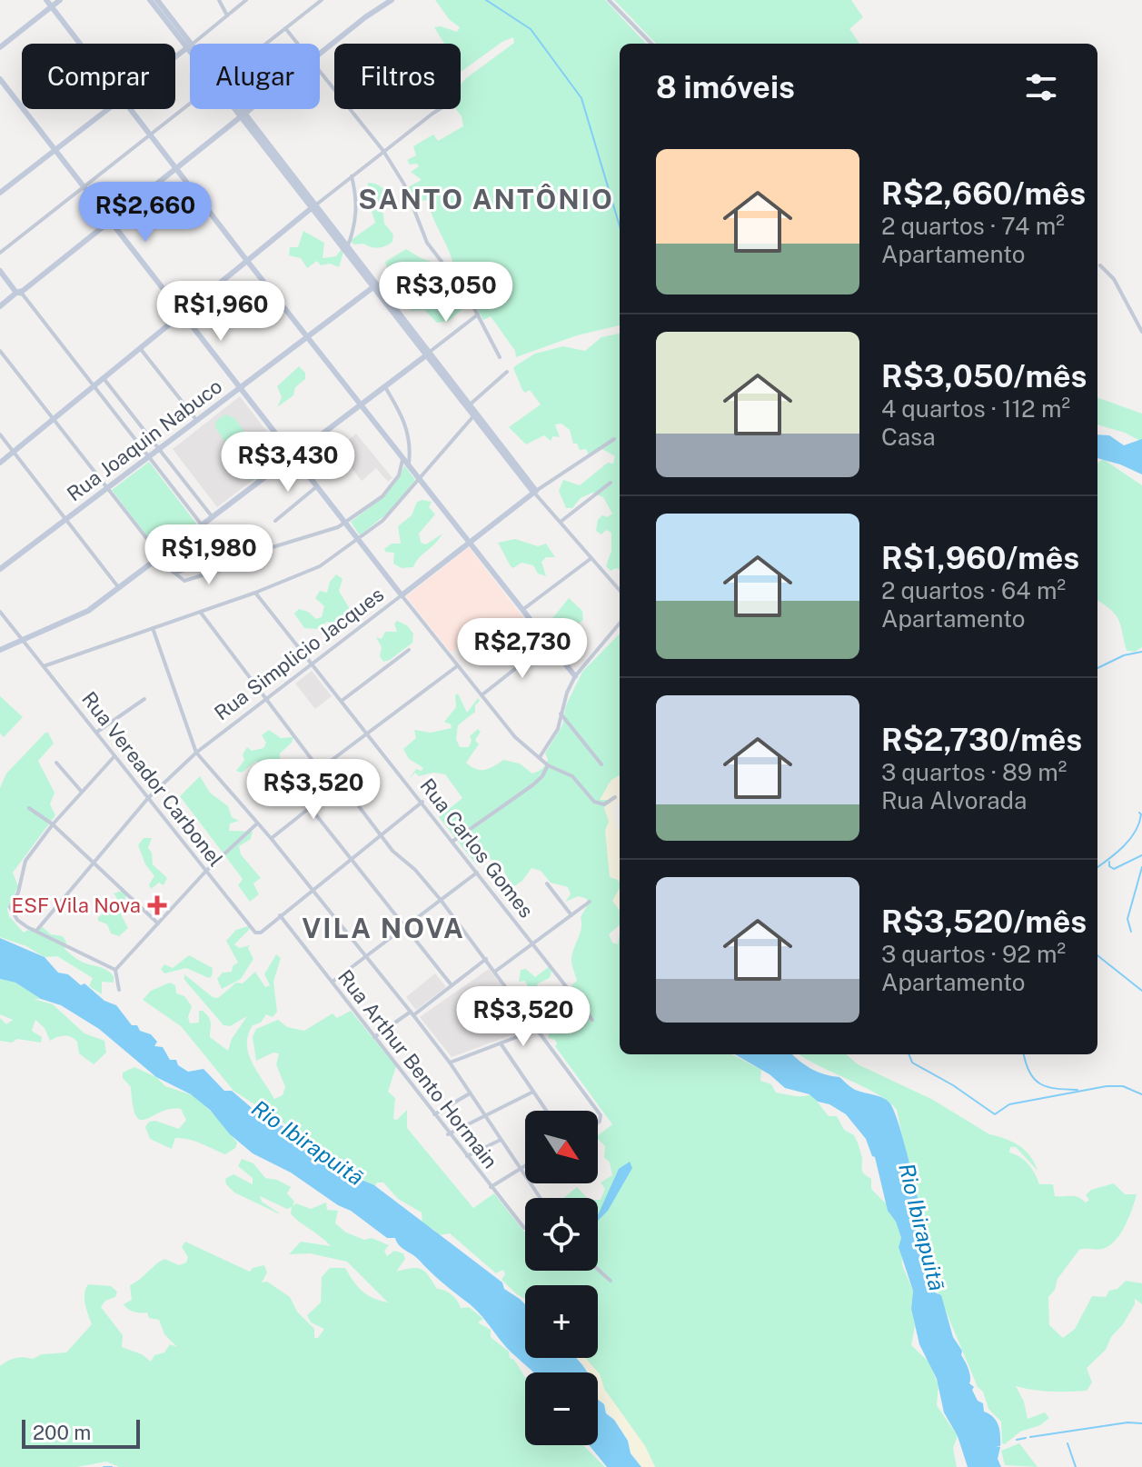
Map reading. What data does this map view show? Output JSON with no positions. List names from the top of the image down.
{
  "streets": {
    "street": [
      "Rua Joaquin Nabuco",
      "Rua Simplicio Jacques",
      "Rua Vereador Carbonel",
      "Rua Carlos Gomes",
      "Rua Arthur Bento Hormain"
    ]
  },
  "crossings": [
    ["Rua Simplicio Jacques", "Rua Vereador Carbonel"],
    ["Rua Simplicio Jacques", "Rua Carlos Gomes"],
    ["Rua Vereador Carbonel", "Rua Arthur Bento Hormain"]
  ],
  "districts": ["SANTO ANTÔNIO", "VILA NOVA"],
  "water": ["Rio Ibirapuitã"],
  "places": {
    "health": ["ESF Vila Nova"]
  },
  "scale_bar": "200 m",
  "north": "bottom right",
  "page": {
    "chip": ["Comprar", "Alugar", "Filtros"],
    "heading": "8 imóveis",
    "list": [
      {
        "name": "R$2,660/mês",
        "note": "2 quartos · 74 m² · Apartamento"
      },
      {
        "name": "R$3,050/mês",
        "note": "4 quartos · 112 m² · Casa"
      },
      {
        "name": "R$1,960/mês",
        "note": "2 quartos · 64 m² · Apartamento"
      },
      {
        "name": "R$2,730/mês",
        "note": "3 quartos · 89 m² · Rua Alvorada"
      },
      {
        "name": "R$3,520/mês",
        "note": "3 quartos · 92 m² · Apartamento"
      }
    ],
    "price": [
      "R$2,660",
      "R$3,050",
      "R$1,960",
      "R$3,430",
      "R$1,980",
      "R$2,730",
      "R$3,520",
      "R$3,520"
    ],
    "map_buttons": ["+", "−"],
    "scale": "200 m"
  }
}
